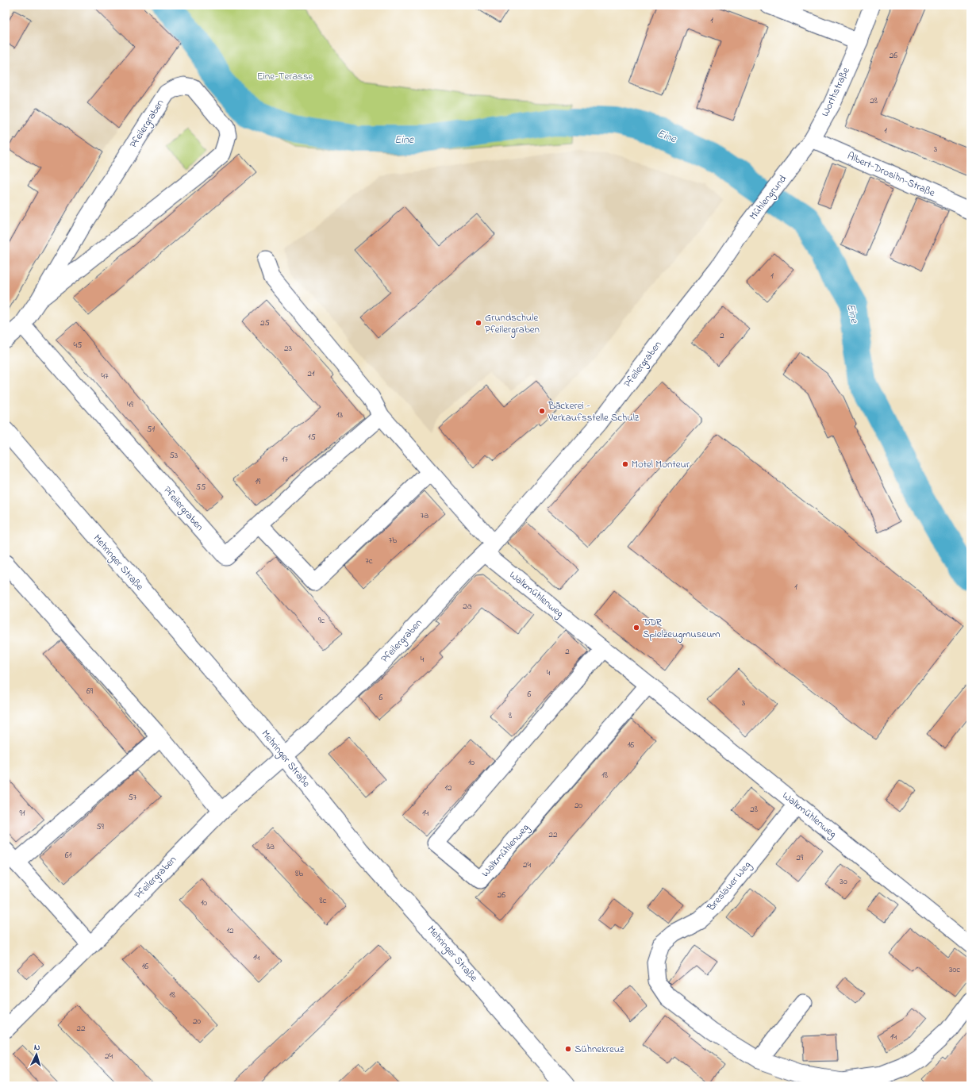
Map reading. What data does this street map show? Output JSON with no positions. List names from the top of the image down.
{
  "streets": {
    "main road": ["Mehringer Straße"],
    "street": [
      "Worthstraße",
      "Pfeilergraben",
      "Albert-Drosihn-Straße",
      "Mühlengrund",
      "Walkmühlenweg",
      "Breslauer Weg"
    ]
  },
  "crossings": [
    ["Worthstraße", "Albert-Drosihn-Straße"],
    ["Worthstraße", "Mühlengrund"],
    ["Pfeilergraben", "Mühlengrund"],
    ["Pfeilergraben", "Mehringer Straße"],
    ["Pfeilergraben", "Walkmühlenweg"],
    ["Walkmühlenweg", "Breslauer Weg"]
  ],
  "water": ["Eine"],
  "parks": ["Eine-Terasse"],
  "places": [
    "Grundschule Pfeilergraben",
    "Bäckerei - Verkaufsstelle Schulz",
    "Motel Monteur",
    "DDR Spielzeugmuseum",
    "Sühnekreuz"
  ],
  "house_numbers": [
    "1",
    "26",
    "28",
    "1",
    "3",
    "1",
    "25",
    "2",
    "45",
    "23",
    "21",
    "47",
    "49",
    "13",
    "51",
    "15",
    "53",
    "17",
    "19",
    "55",
    "7a",
    "7b",
    "7c",
    "1",
    "2a",
    "9c",
    "2",
    "4",
    "4",
    "69",
    "6",
    "6",
    "3",
    "8",
    "16",
    "10",
    "18",
    "12",
    "57",
    "20",
    "28",
    "91",
    "14",
    "59",
    "22",
    "8a",
    "61",
    "29",
    "24",
    "8b",
    "30",
    "26",
    "8c",
    "10",
    "12",
    "14",
    "16",
    "30c",
    "18",
    "20",
    "22",
    "14",
    "24"
  ],
  "north": "top"
}
